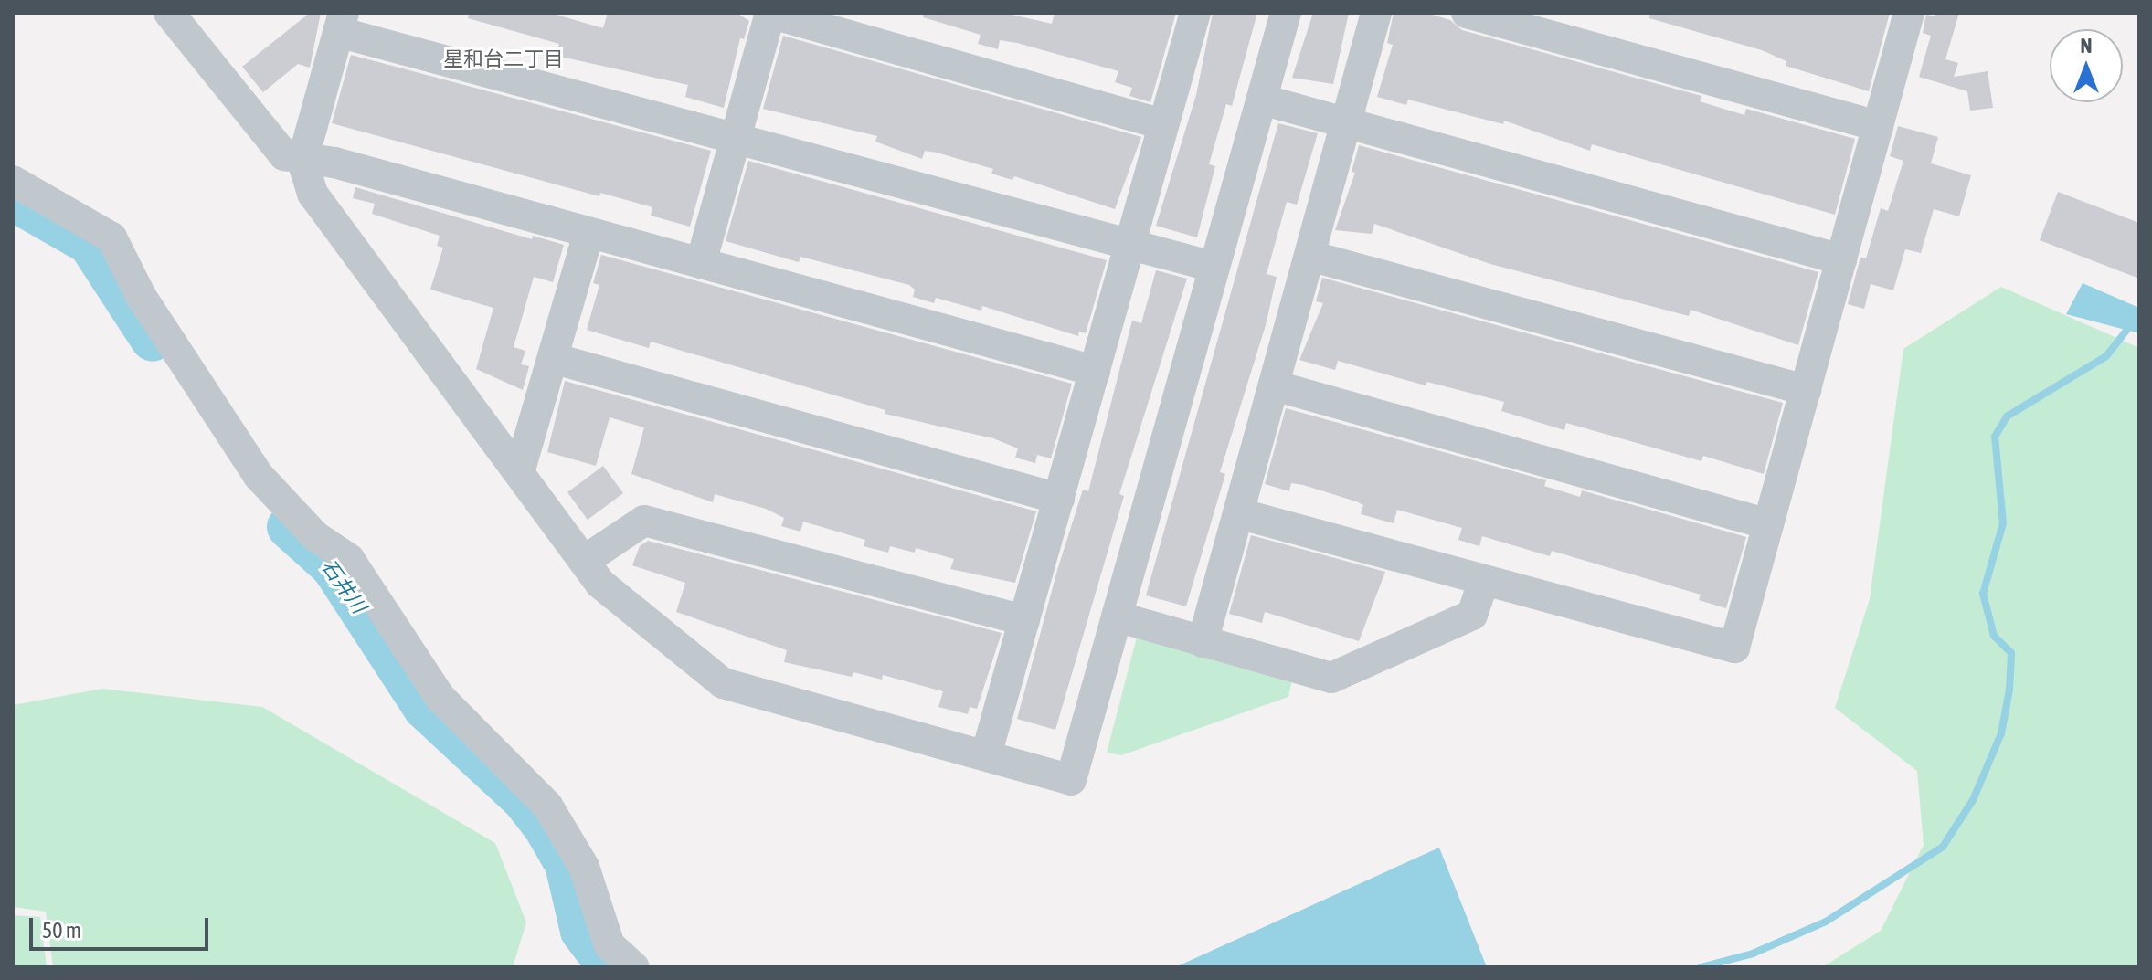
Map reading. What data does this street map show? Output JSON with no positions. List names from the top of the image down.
{
  "districts": ["星和台二丁目"],
  "water": ["石井川"],
  "scale_bar": "50 m",
  "north": "top"
}
